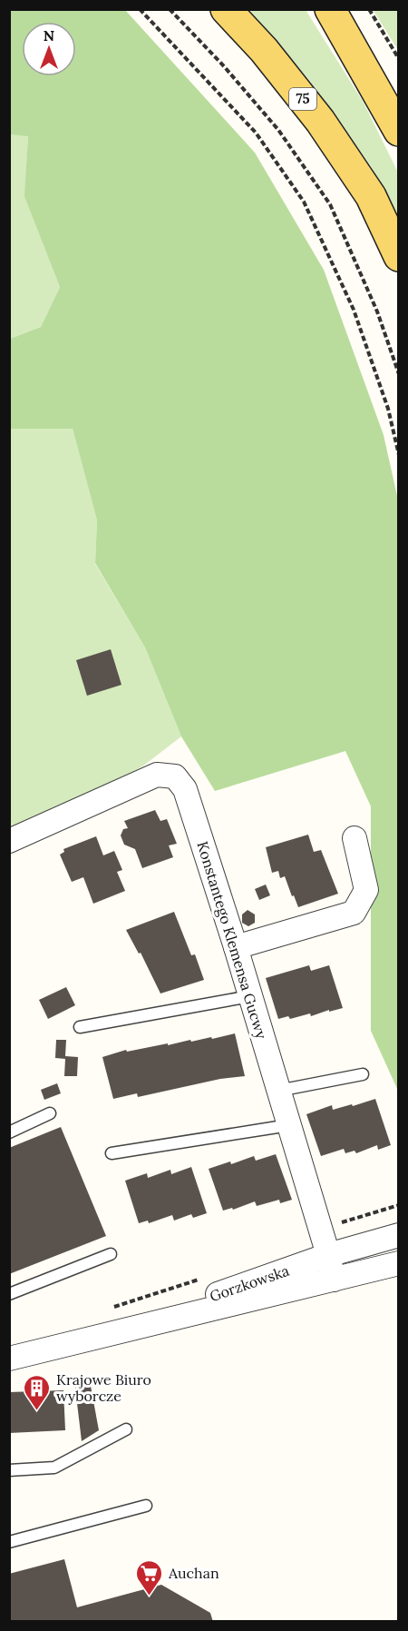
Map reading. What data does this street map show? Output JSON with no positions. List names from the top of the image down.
{
  "streets": {
    "main road": ["75"],
    "street": ["Konstantego Klemensa Gucwy", "Gorzkowska"]
  },
  "crossings": [
    ["Konstantego Klemensa Gucwy", "Gorzkowska"]
  ],
  "places": {
    "building": ["Krajowe Biuro wyborcze"],
    "supermarket": ["Auchan"]
  },
  "north": "top"
}
